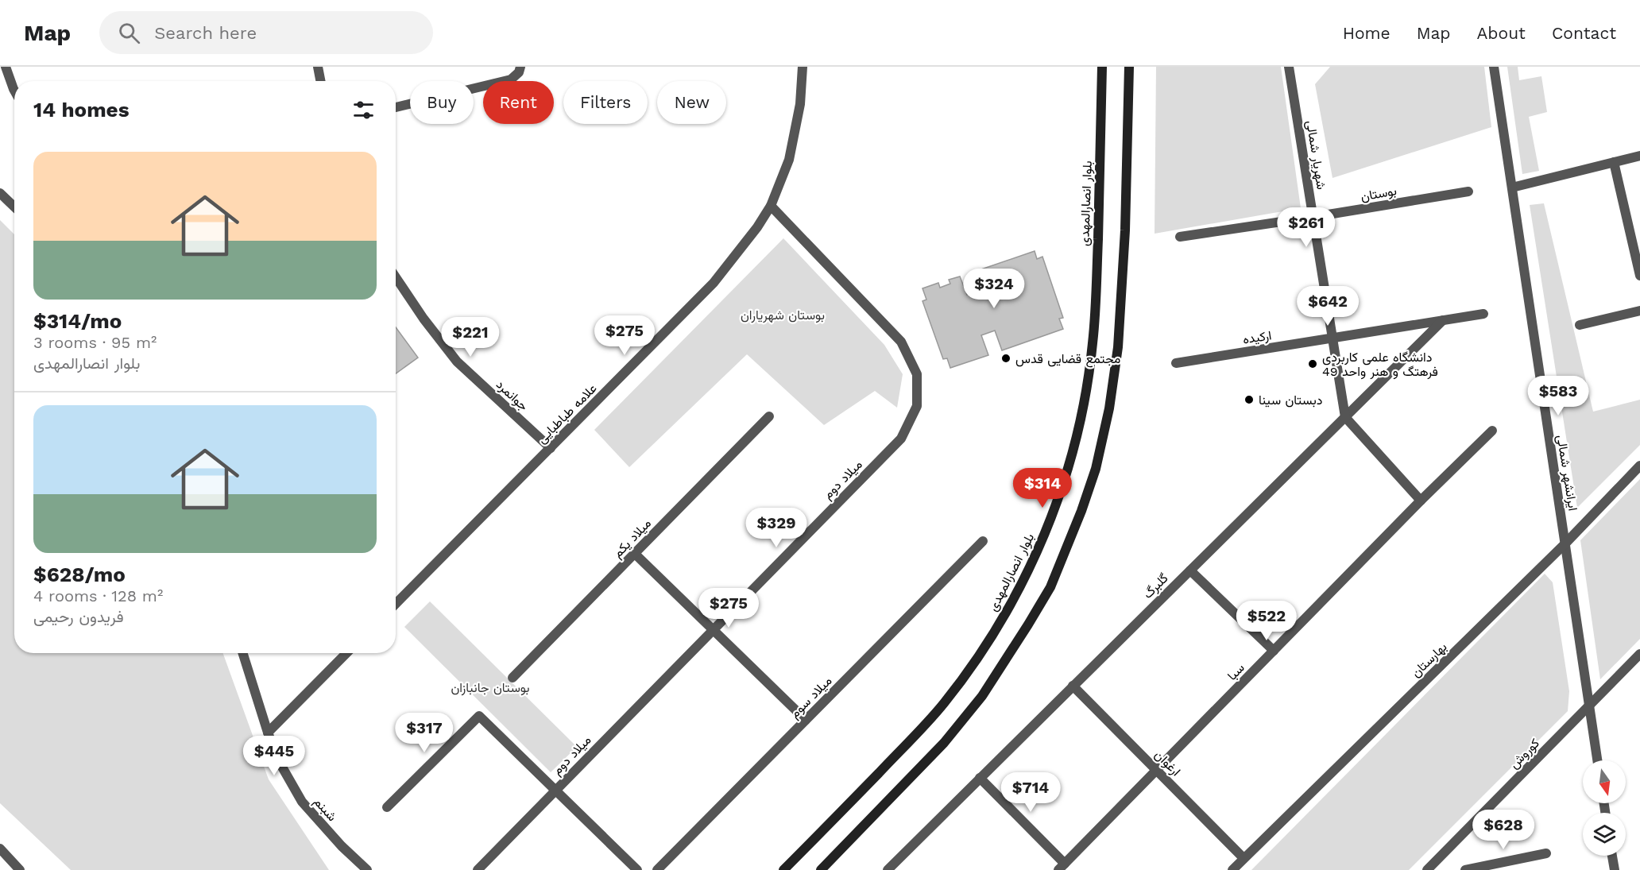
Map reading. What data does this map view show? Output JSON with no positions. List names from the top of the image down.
{
  "streets": {
    "main road": ["بلوار انصارالمهدی"],
    "street": [
      "شهریار شمالی",
      "بوستان",
      "ارکیده",
      "جوانمرد",
      "علامه طباطبایی",
      "ایرانشهر شمالی",
      "میلاد دوم",
      "میلاد یکم",
      "گلبرگ",
      "بهارستان",
      "سبا",
      "میلاد سوم",
      "کوروش",
      "ارغوان",
      "شبنم"
    ]
  },
  "crossings": [
    ["شهریار شمالی", "بوستان"],
    ["شهریار شمالی", "ارکیده"],
    ["شهریار شمالی", "گلبرگ"],
    ["ارکیده", "گلبرگ"],
    ["جوانمرد", "علامه طباطبایی"],
    ["علامه طباطبایی", "میلاد دوم"],
    ["ایرانشهر شمالی", "بهارستان"],
    ["ایرانشهر شمالی", "کوروش"],
    ["گلبرگ", "ارغوان"],
    ["بهارستان", "ارغوان"],
    ["سبا", "ارغوان"]
  ],
  "parks": ["بوستان شهریاران", "بوستان جانبازان"],
  "places": ["مجتمع قضایی قدس", "دانشگاه علمی کاربردی فرهتگ و هنر واحد 49", "دبستان سینا"],
  "north": "bottom",
  "page": {
    "header": "Map",
    "search": "Search here",
    "nav": [
      "Home",
      "Map",
      "About",
      "Contact"
    ],
    "chip": [
      "Buy",
      "Rent",
      "Filters",
      "New"
    ],
    "heading": "14 homes",
    "list": [
      {
        "name": "$314/mo",
        "note": "3 rooms · 95 m² · بلوار انصارالمهدی"
      },
      {
        "name": "$628/mo",
        "note": "4 rooms · 128 m² · فریدون رحیمی"
      }
    ],
    "price": [
      "$261",
      "$324",
      "$642",
      "$275",
      "$221",
      "$583",
      "$314",
      "$329",
      "$275",
      "$522",
      "$317",
      "$445",
      "$714",
      "$628"
    ]
  }
}
